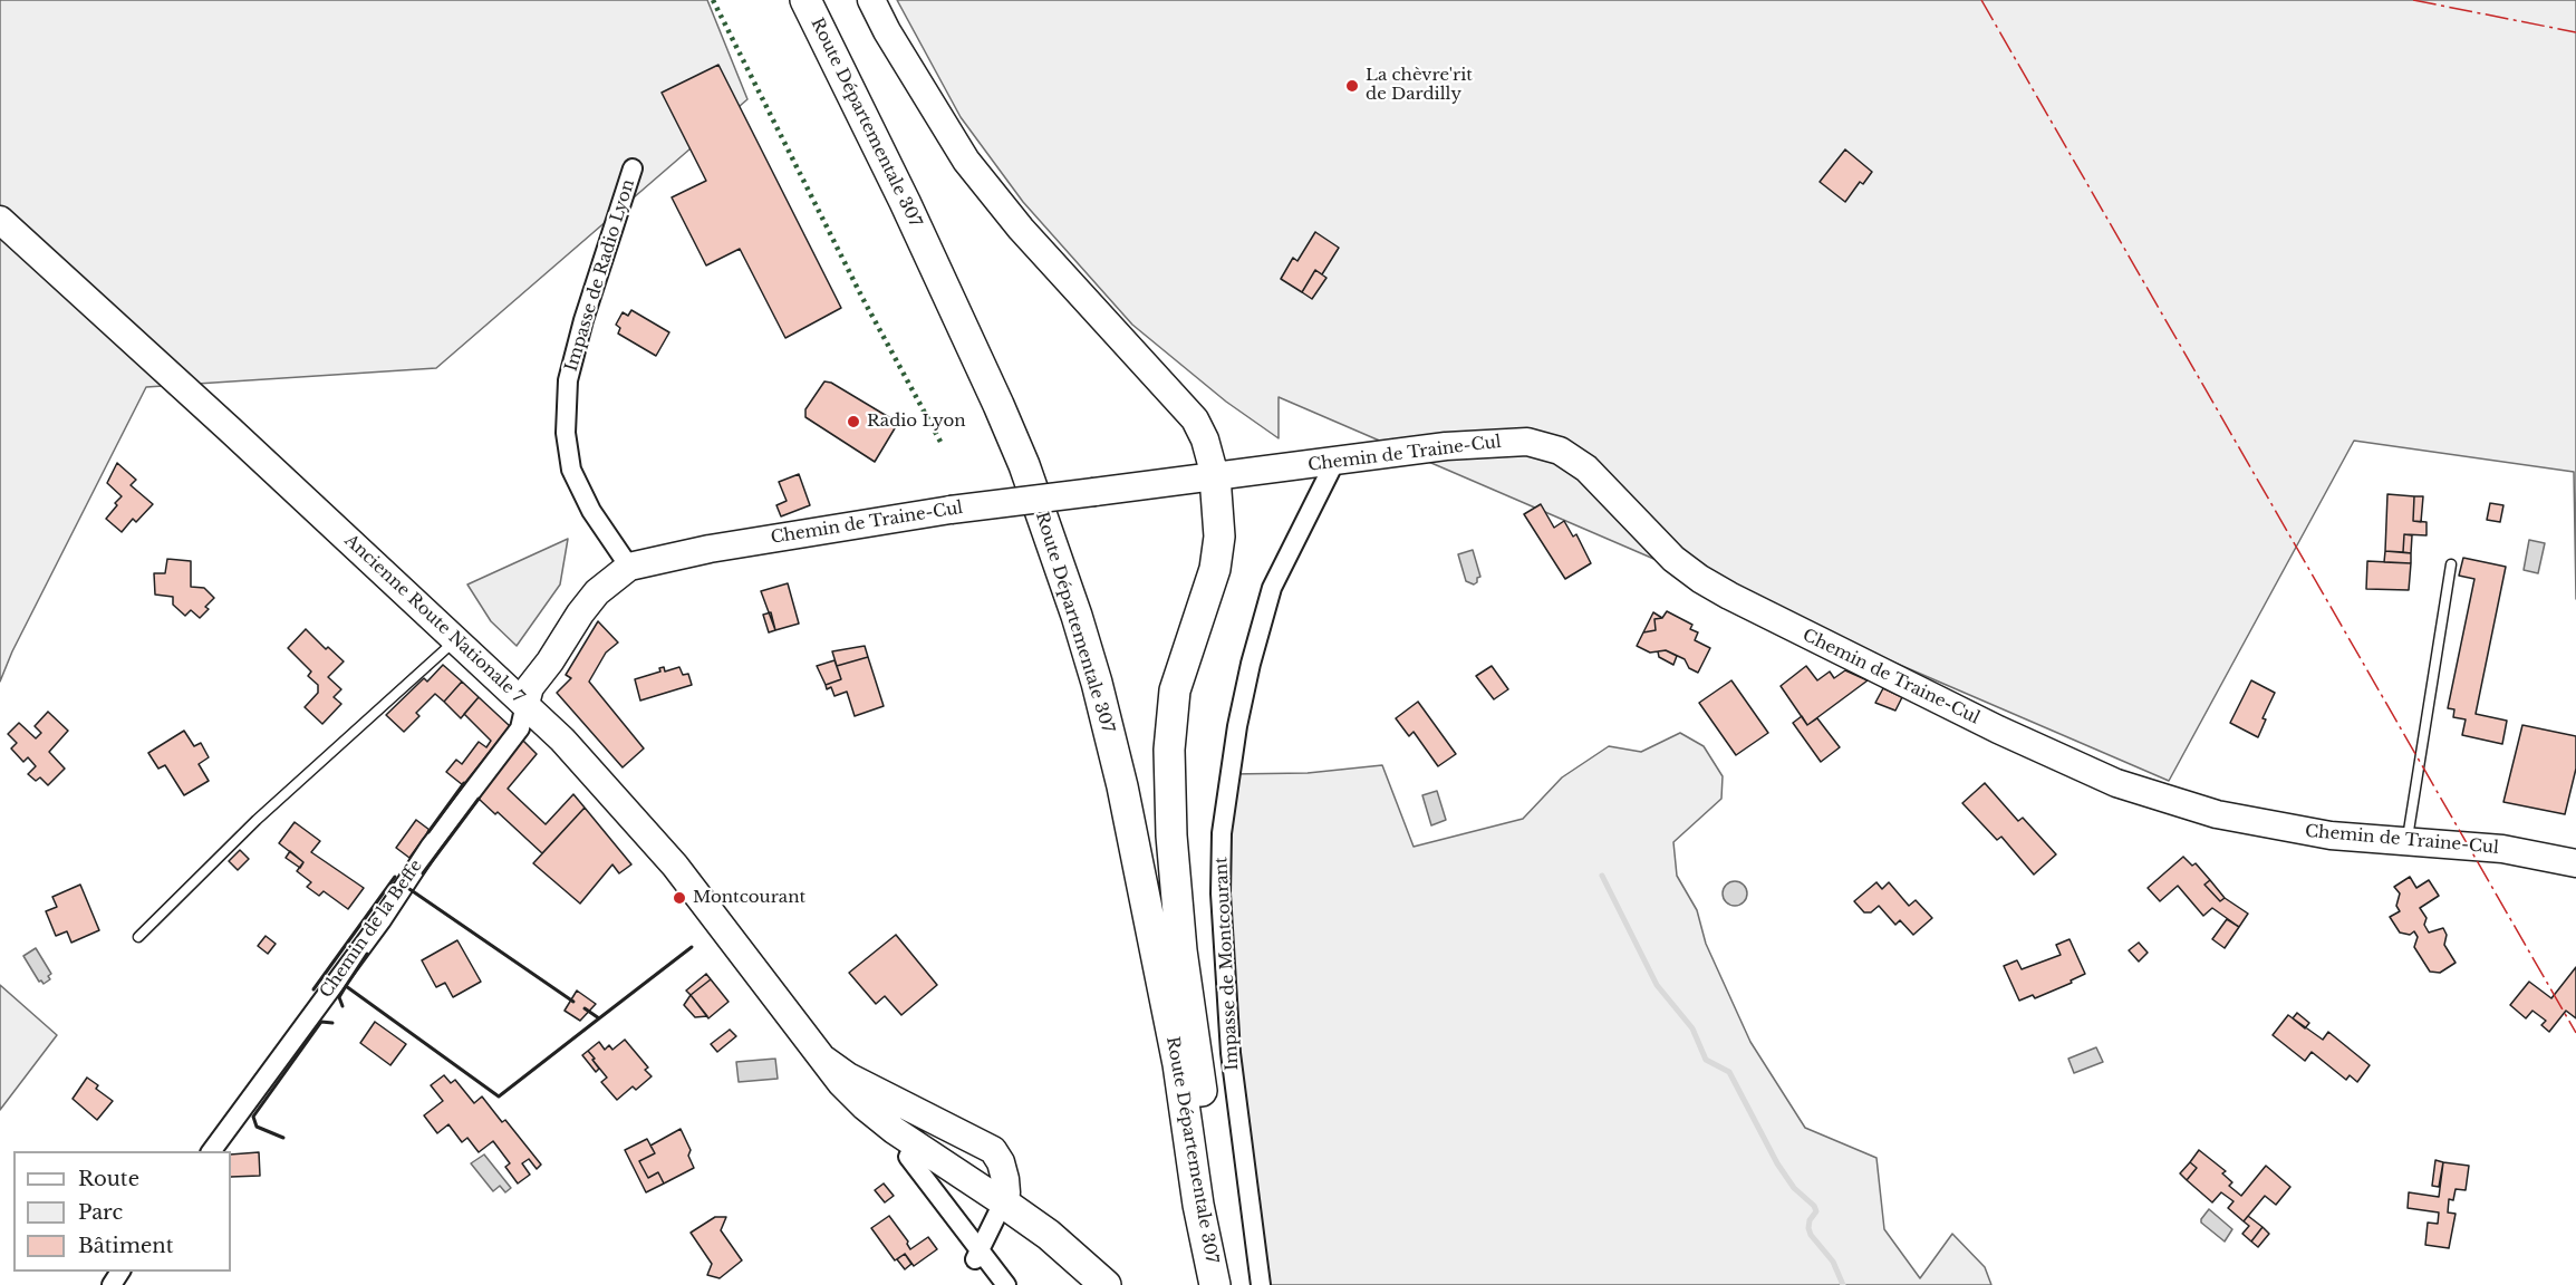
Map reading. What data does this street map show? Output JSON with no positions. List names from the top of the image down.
{
  "streets": {
    "main road": ["Route Départementale 307"],
    "street": [
      "Impasse de Radio Lyon",
      "Chemin de Traine-Cul",
      "Ancienne Route Nationale 7",
      "Chemin de la Beffe",
      "Impasse de Montcourant"
    ]
  },
  "crossings": [
    ["Impasse de Radio Lyon", "Chemin de Traine-Cul"],
    ["Chemin de Traine-Cul", "Ancienne Route Nationale 7"],
    ["Chemin de Traine-Cul", "Chemin de la Beffe"],
    ["Chemin de Traine-Cul", "Impasse de Montcourant"],
    ["Ancienne Route Nationale 7", "Chemin de la Beffe"]
  ],
  "places": ["La chèvre'rit de Dardilly", "Radio Lyon", "Montcourant"],
  "legend": ["Route", "Parc", "Bâtiment"]
}
